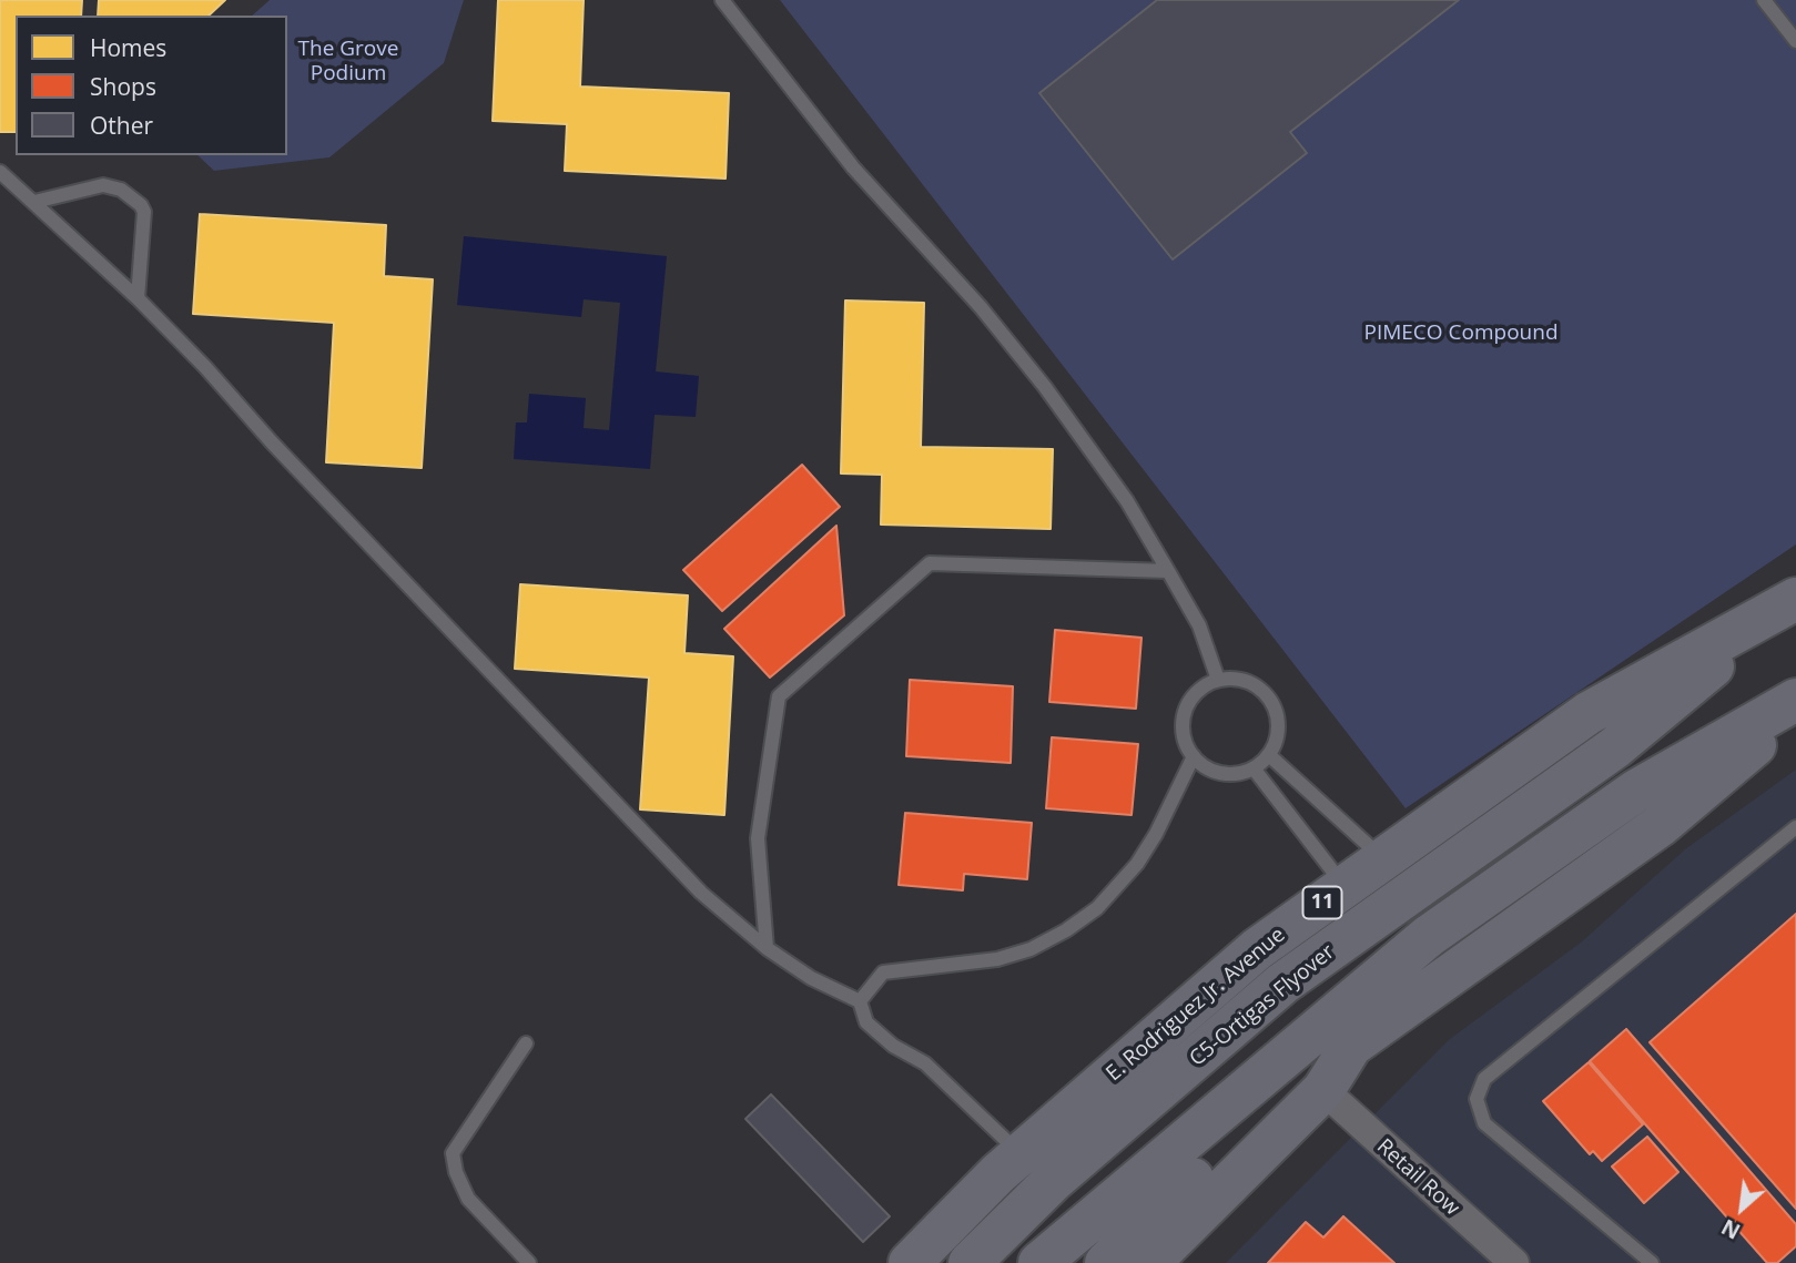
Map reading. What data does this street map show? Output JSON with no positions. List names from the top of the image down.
{
  "streets": {
    "main road": ["11", "E. Rodriguez Jr. Avenue", "C5-Ortigas Flyover"],
    "street": ["Retail Row"]
  },
  "crossings": [
    ["E. Rodriguez Jr. Avenue", "C5-Ortigas Flyover"]
  ],
  "parks": ["The Grove Podium", "PIMECO Compound"],
  "legend": ["Homes", "Shops", "Other"],
  "north": "bottom left"
}
